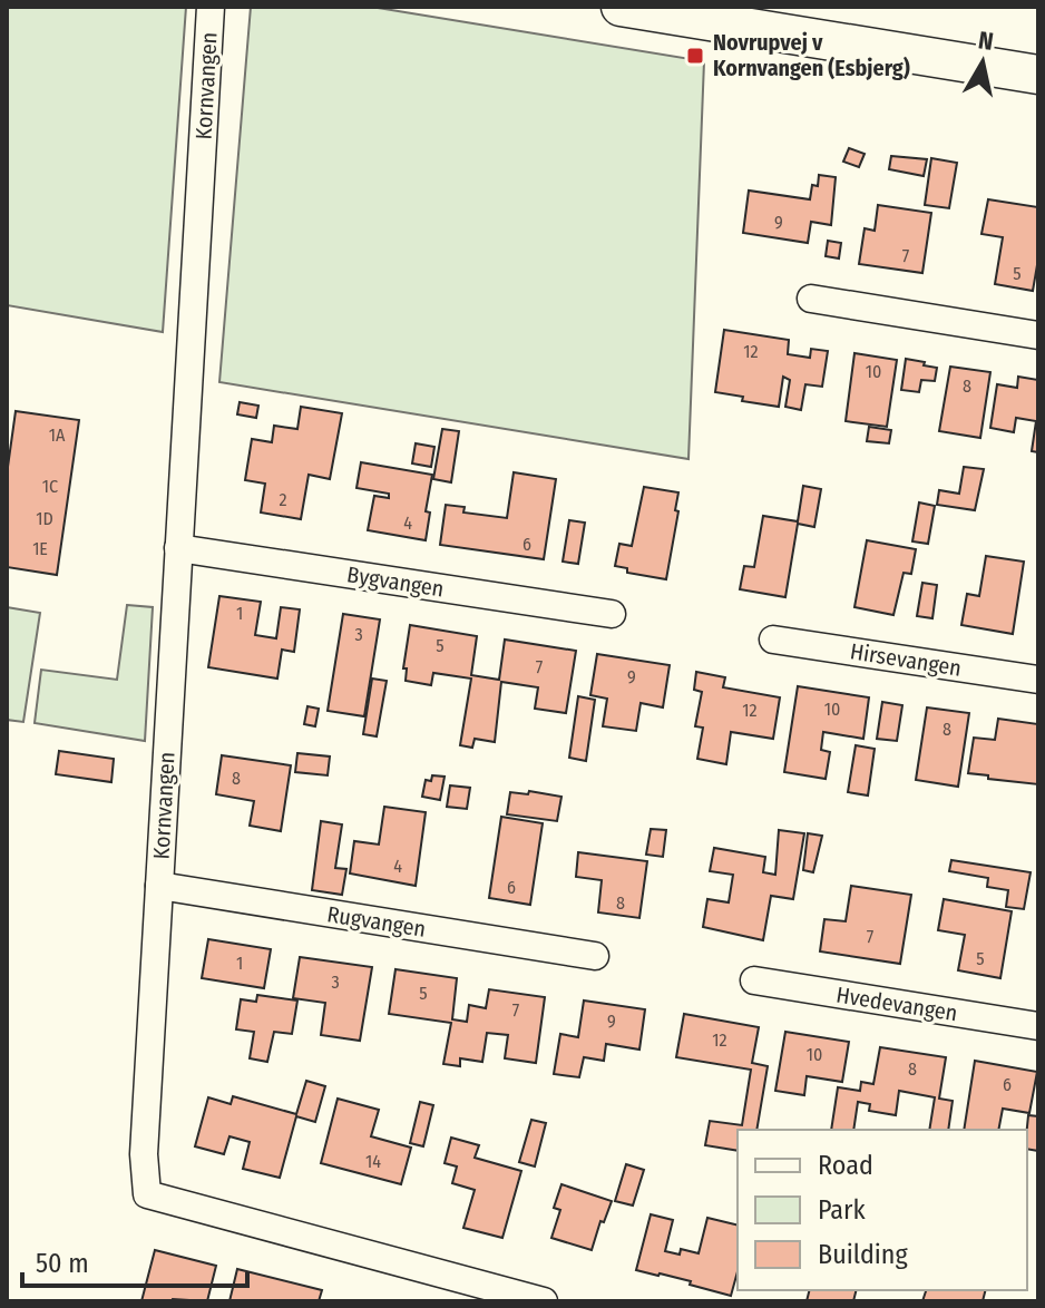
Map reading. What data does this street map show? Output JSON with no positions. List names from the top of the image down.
{
  "streets": {
    "street": [
      "Kornvangen",
      "Bygvangen",
      "Hirsevangen",
      "Rugvangen",
      "Hvedevangen"
    ]
  },
  "crossings": [
    ["Kornvangen", "Bygvangen"],
    ["Kornvangen", "Rugvangen"]
  ],
  "places": {
    "transit": ["Novrupvej v Kornvangen (Esbjerg)"]
  },
  "house_numbers": [
    "9",
    "7",
    "5",
    "12",
    "10",
    "8",
    "1A",
    "1C",
    "2",
    "1D",
    "4",
    "6",
    "1E",
    "1",
    "3",
    "5",
    "7",
    "9",
    "10",
    "12",
    "8",
    "8",
    "4",
    "6",
    "8",
    "7",
    "5",
    "1",
    "3",
    "5",
    "7",
    "9",
    "12",
    "10",
    "8",
    "6",
    "14"
  ],
  "legend": ["Road", "Park", "Building"],
  "scale_bar": "50 m",
  "north": "top"
}
